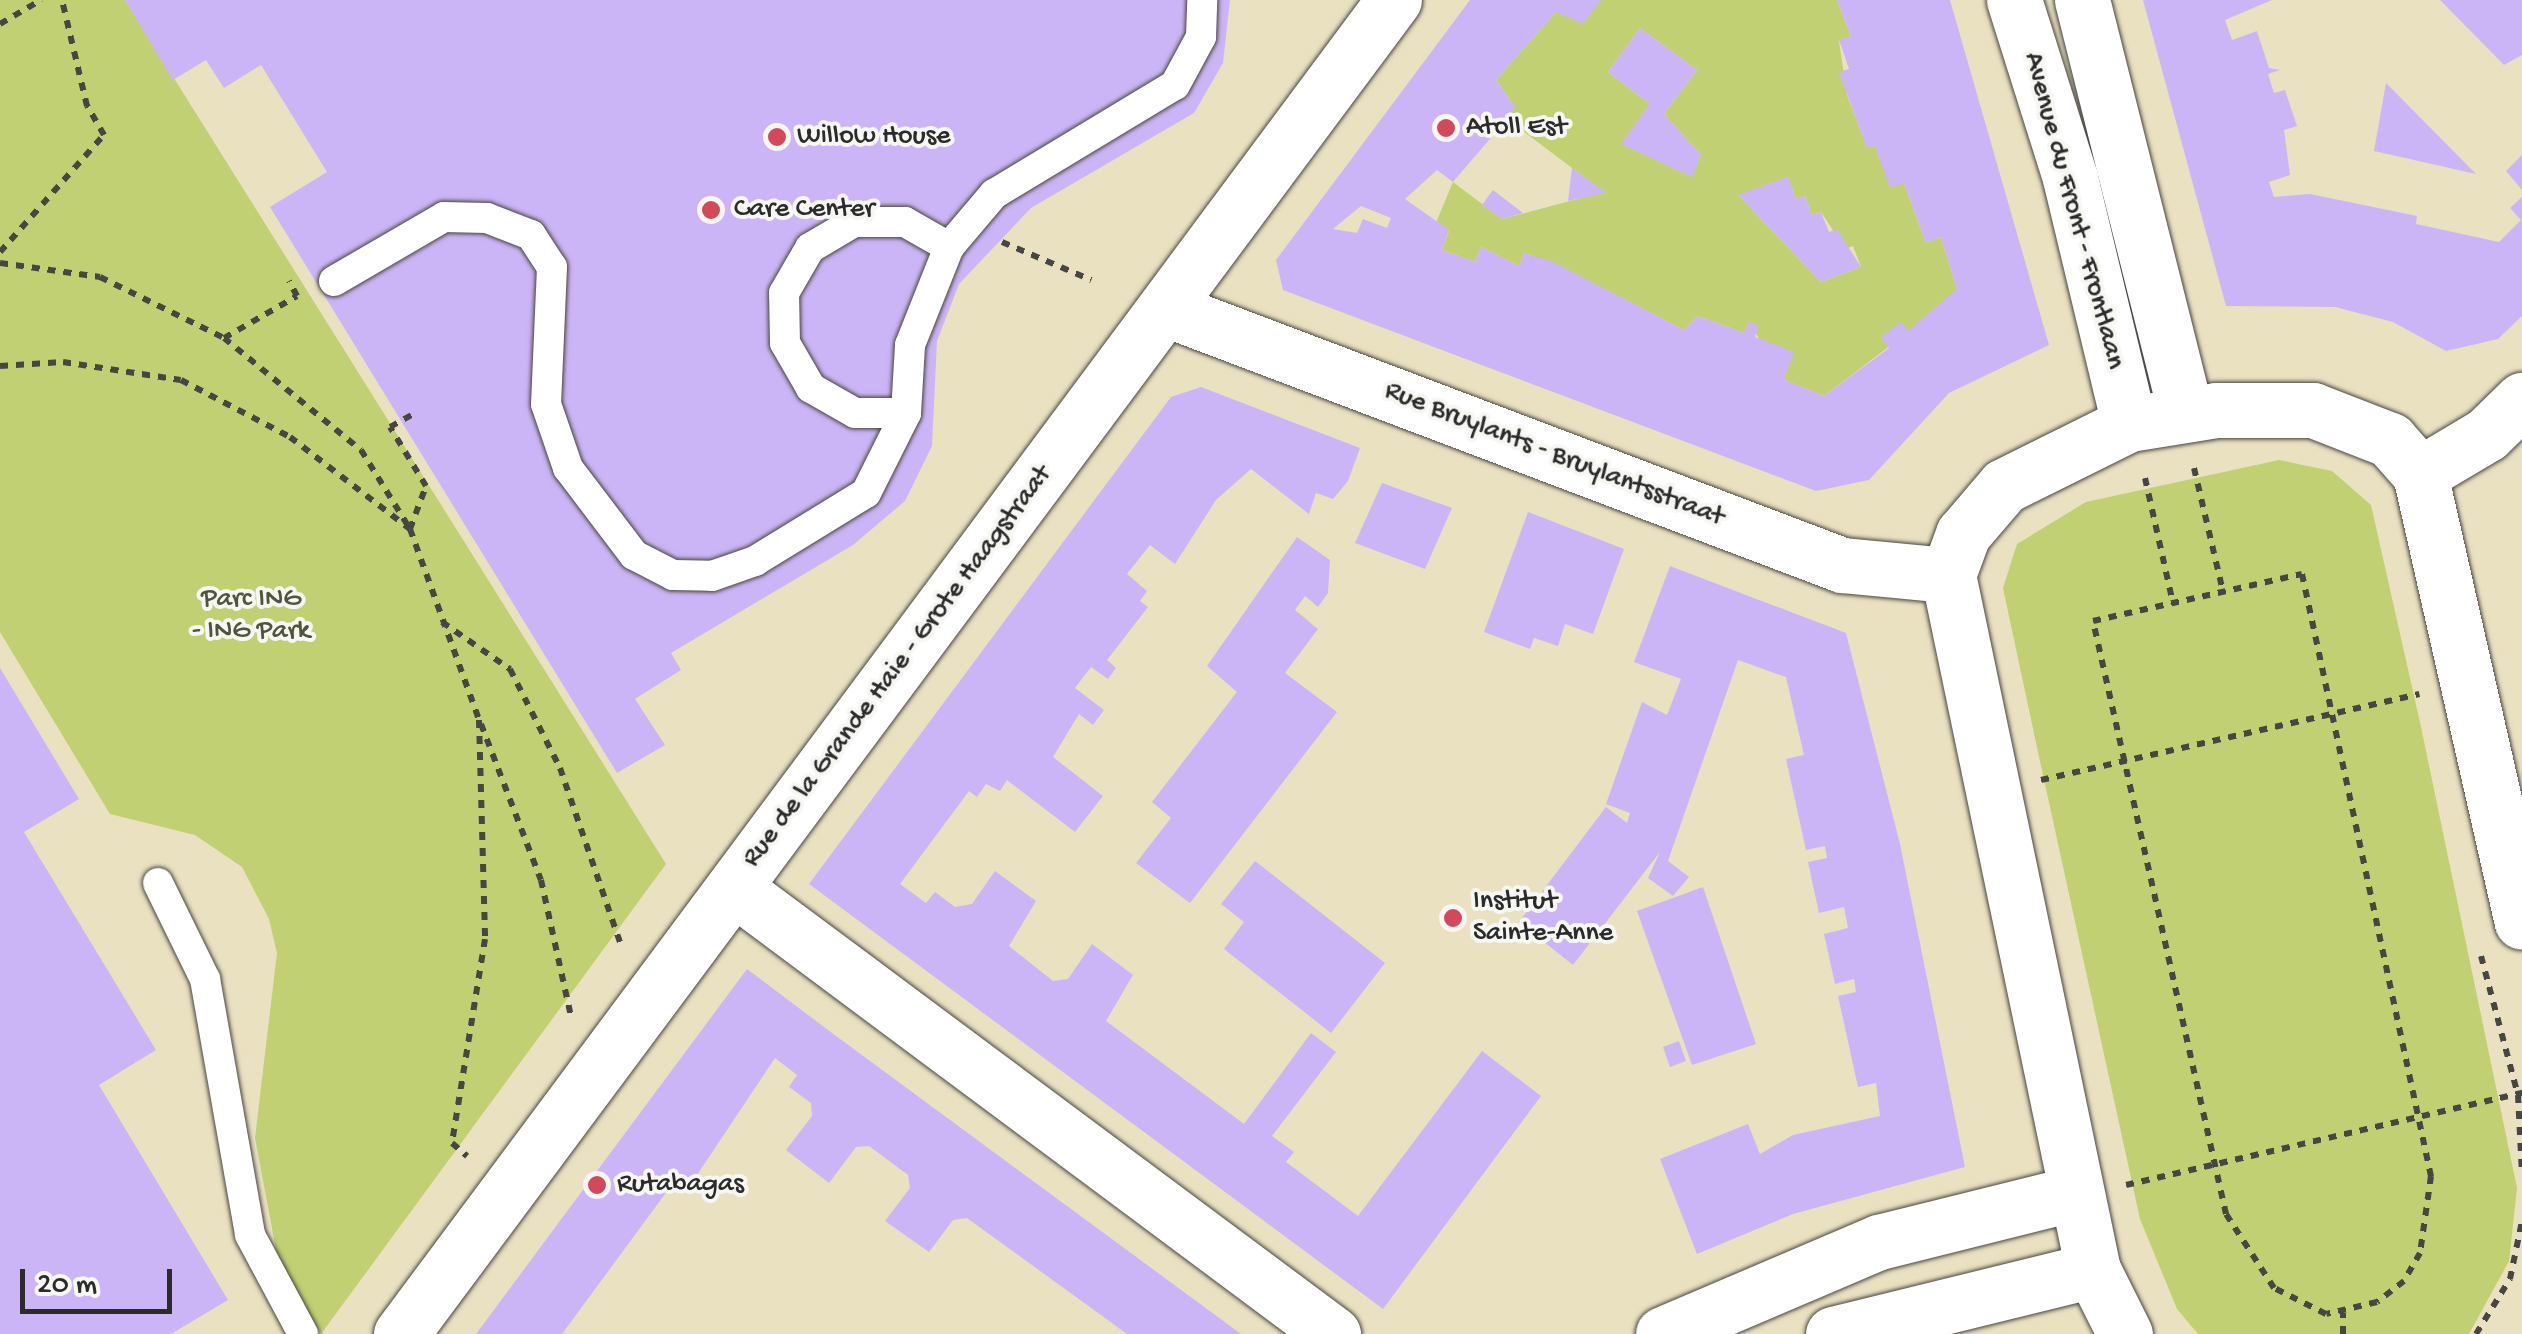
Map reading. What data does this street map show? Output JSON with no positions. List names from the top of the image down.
{
  "streets": {
    "street": ["Avenue du Front - Frontlaan", "Rue Bruylants - Bruylantsstraat", "Rue de la Grande Haie - Grote Haagstraat"]
  },
  "crossings": [
    ["Rue Bruylants - Bruylantsstraat", "Rue de la Grande Haie - Grote Haagstraat"]
  ],
  "parks": ["Parc ING - ING Park"],
  "places": [
    "Atoll Est",
    "Willow House",
    "Care Center",
    "Institut Sainte-Anne",
    "Rutabagas"
  ],
  "scale_bar": "20 m"
}
